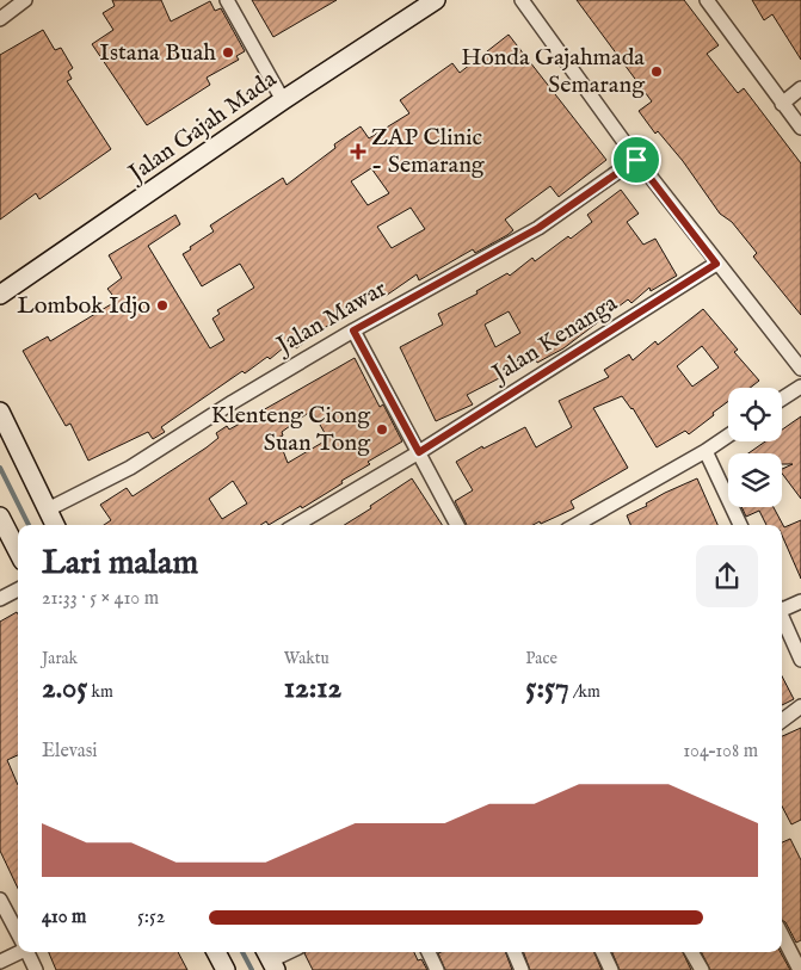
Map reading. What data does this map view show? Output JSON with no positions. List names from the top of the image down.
{
  "streets": {
    "main road": ["Jalan Gajah Mada"],
    "street": ["Jalan Mawar", "Jalan Kenanga"]
  },
  "places": {
    "other": [
      "Istana Buah",
      "Honda Gajahmada Semarang",
      "Lombok Idjo",
      "Klenteng Ciong Suan Tong"
    ],
    "health": ["ZAP Clinic - Semarang"]
  },
  "page": {
    "heading": ["Lari malam", "21:33 · 5 × 410 m"],
    "stats": [
      ["Jarak", "2.05 km"],
      ["Waktu", "12:12"],
      ["Pace", "5:57 /km"]
    ],
    "chart": ["Elevasi", "104–108 m"],
    "list": [
      {
        "name": "410 m",
        "note": "5:52"
      }
    ]
  }
}
